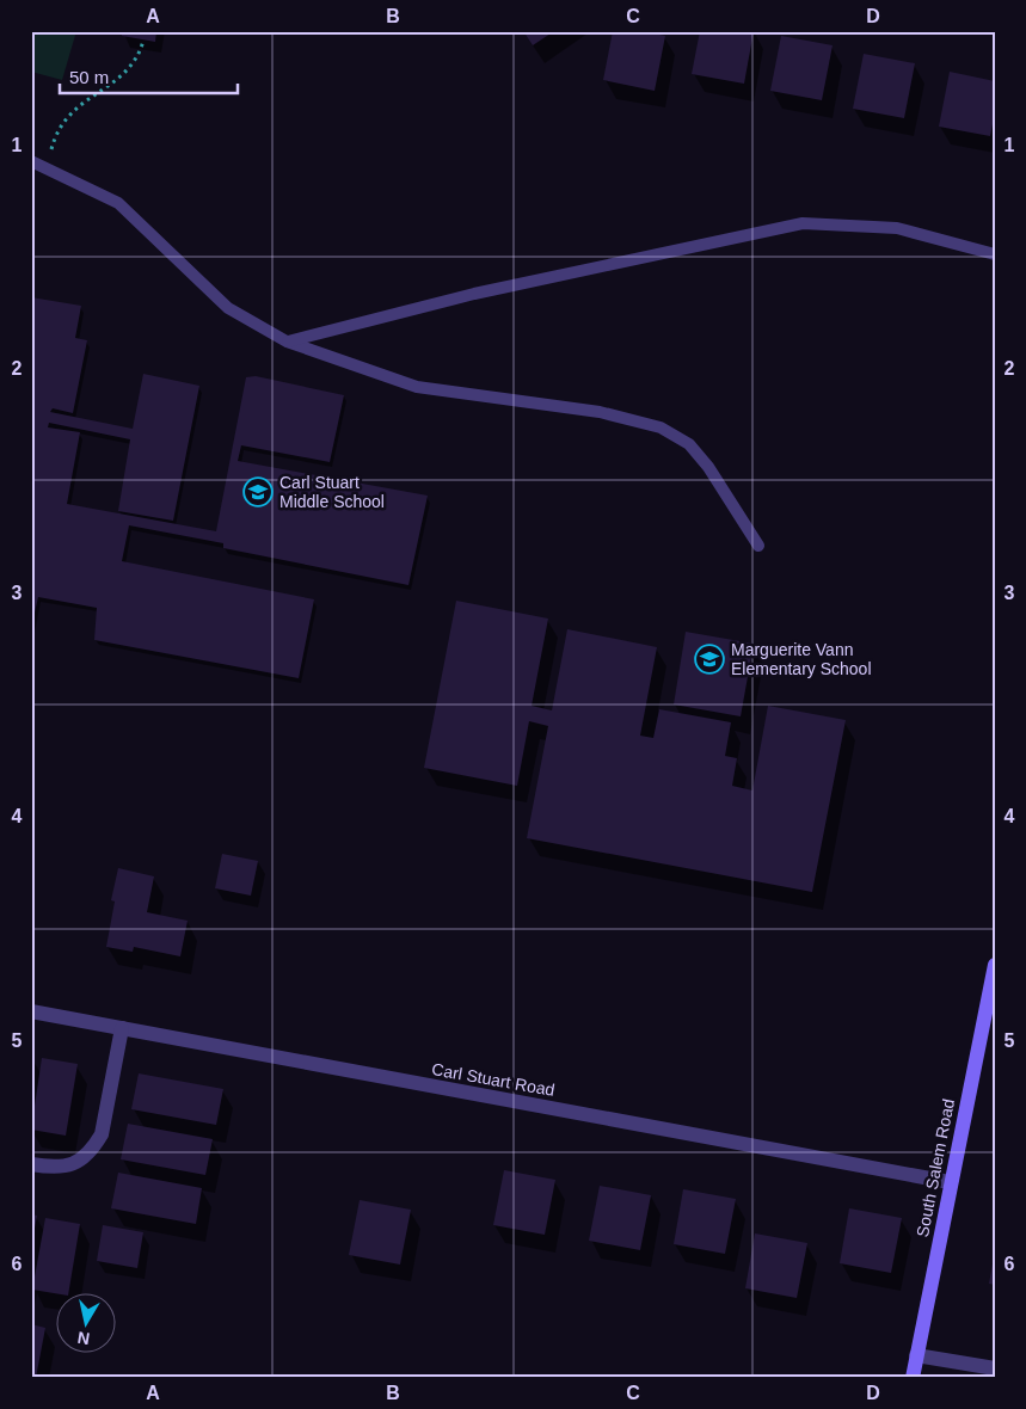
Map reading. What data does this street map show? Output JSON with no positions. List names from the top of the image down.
{
  "streets": {
    "main road": ["South Salem Road"],
    "street": ["Carl Stuart Road"]
  },
  "crossings": [
    ["Carl Stuart Road", "South Salem Road"]
  ],
  "places": {
    "school or university": ["Carl Stuart Middle School", "Marguerite Vann Elementary School"]
  },
  "scale_bar": "50 m",
  "north": "bottom",
  "grid": {
    "columns": [
      "A",
      "B",
      "C",
      "D"
    ],
    "rows": [
      "1",
      "2",
      "3",
      "4",
      "5",
      "6"
    ]
  }
}
